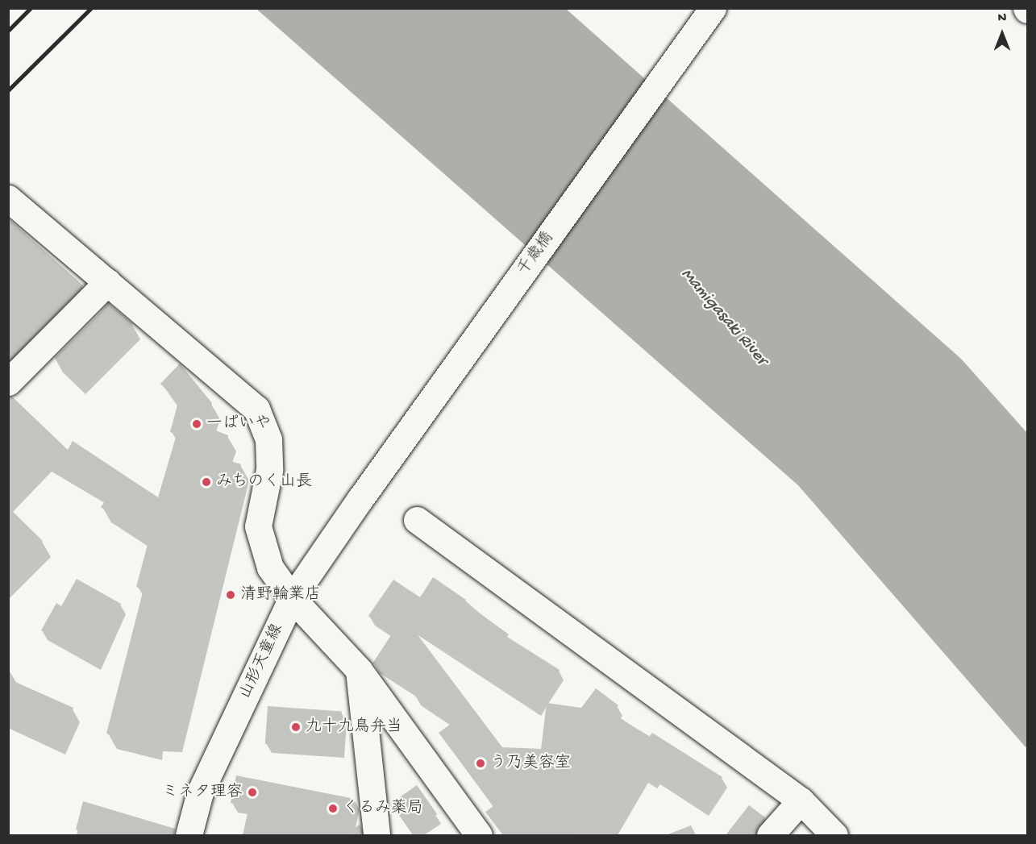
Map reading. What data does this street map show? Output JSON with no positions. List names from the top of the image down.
{
  "streets": {
    "street": ["千歳橋", "山形天童線"]
  },
  "crossings": [
    ["千歳橋", "山形天童線"]
  ],
  "water": ["Mamigasaki River"],
  "places": [
    "一ぱいや",
    "みちのく山長",
    "清野輪業店",
    "九十九鳥弁当",
    "う乃美容室",
    "ミネタ理容",
    "くるみ薬局"
  ],
  "north": "top"
}
